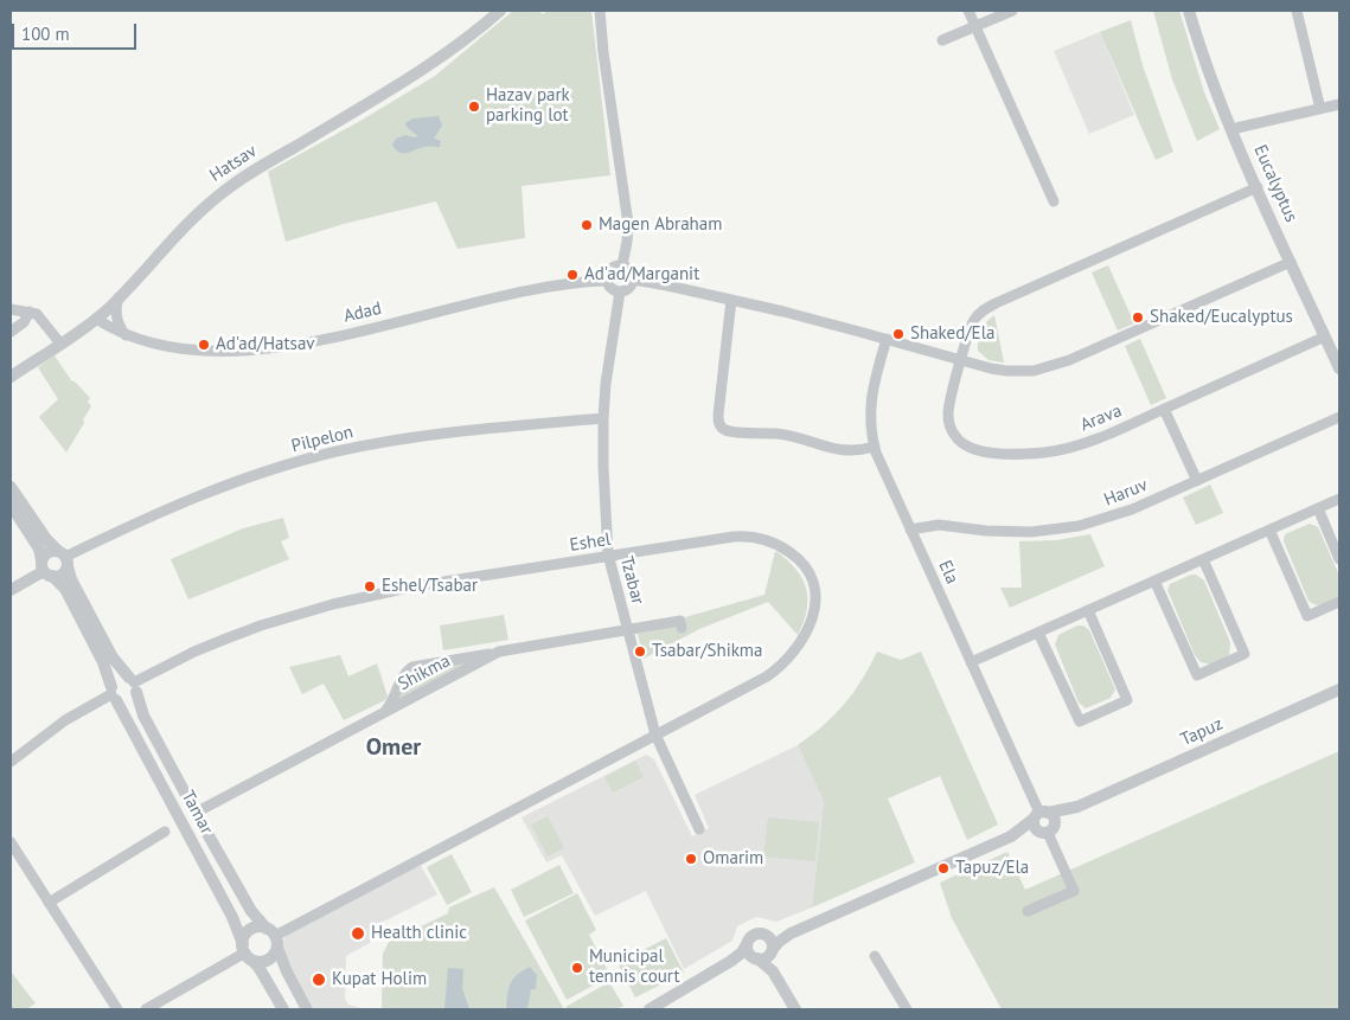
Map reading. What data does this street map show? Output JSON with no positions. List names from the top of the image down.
{
  "streets": {
    "street": [
      "Hatsav",
      "Eucalyptus",
      "Adad",
      "Arava",
      "Pilpelon",
      "Haruv",
      "Eshel",
      "Ela",
      "Tzabar",
      "Shikma",
      "Tapuz",
      "Tamar"
    ]
  },
  "crossings": [
    ["Hatsav", "Adad"],
    ["Eucalyptus", "Arava"],
    ["Adad", "Tzabar"],
    ["Pilpelon", "Tzabar"],
    ["Pilpelon", "Tamar"],
    ["Haruv", "Ela"],
    ["Eshel", "Tzabar"],
    ["Eshel", "Tamar"],
    ["Ela", "Tapuz"],
    ["Tzabar", "Shikma"],
    ["Shikma", "Tamar"]
  ],
  "districts": ["Omer"],
  "places": [
    "Hazav park parking lot",
    "Magen Abraham",
    "Ad'ad/Marganit",
    "Shaked/Eucalyptus",
    "Shaked/Ela",
    "Ad'ad/Hatsav",
    "Eshel/Tsabar",
    "Tsabar/Shikma",
    "Omarim",
    "Tapuz/Ela",
    "Health clinic",
    "Municipal tennis court",
    "Kupat Holim"
  ],
  "scale_bar": "100 m"
}
